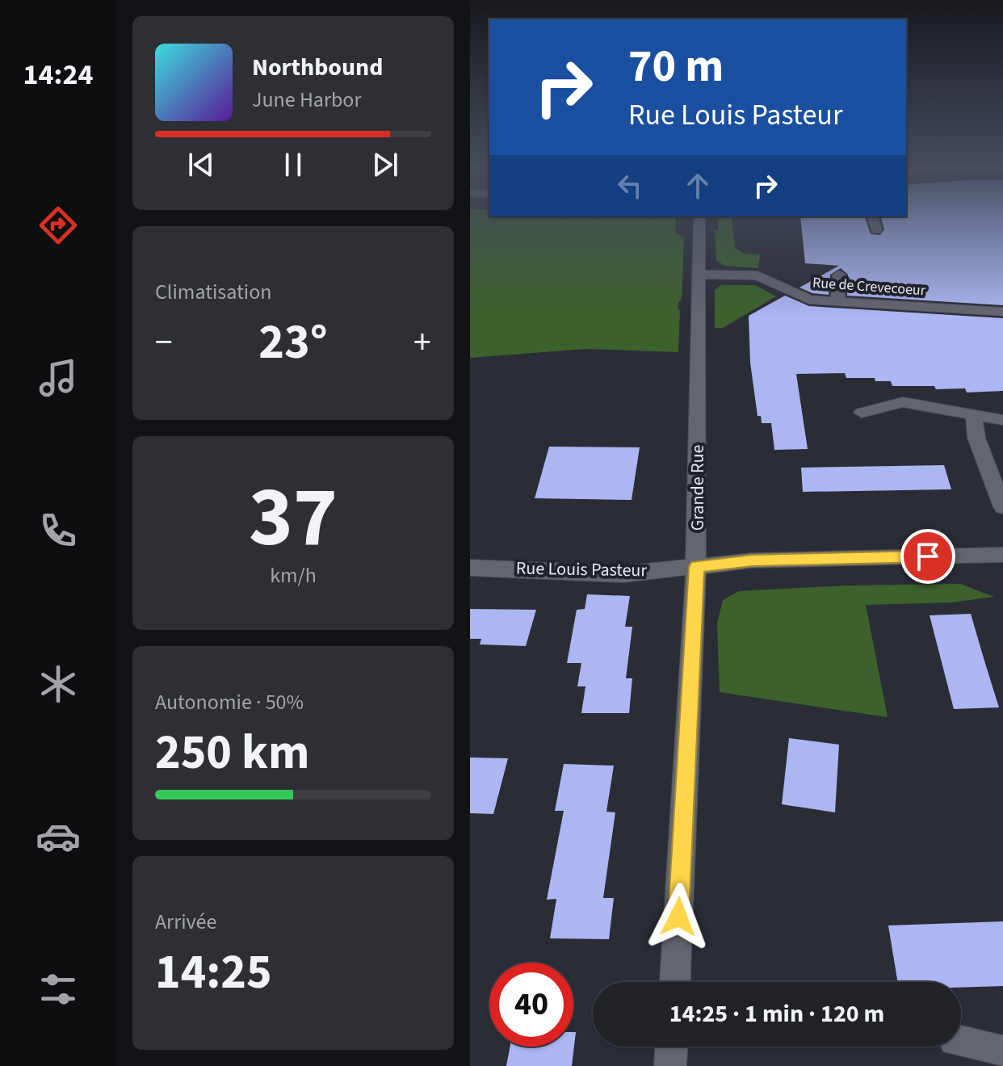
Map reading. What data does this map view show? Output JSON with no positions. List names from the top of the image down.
{
  "streets": {
    "street": ["Rue de Crevecoeur", "Grande Rue", "Rue Louis Pasteur"]
  },
  "crossings": [
    ["Rue de Crevecoeur", "Grande Rue"],
    ["Grande Rue", "Rue Louis Pasteur"]
  ],
  "page": {
    "tabs": "14:24",
    "turn": ["70 m", "Rue Louis Pasteur"],
    "song": ["Northbound", "June Harbor"],
    "tile": [
      "Climatisation",
      ["37", "km/h"],
      ["Autonomie · 50%", "250 km"],
      ["Arrivée", "14:25"]
    ],
    "heat": ["−", "23°", "+"],
    "limit": "40",
    "trip": "14:25 · 1 min · 120 m"
  }
}
